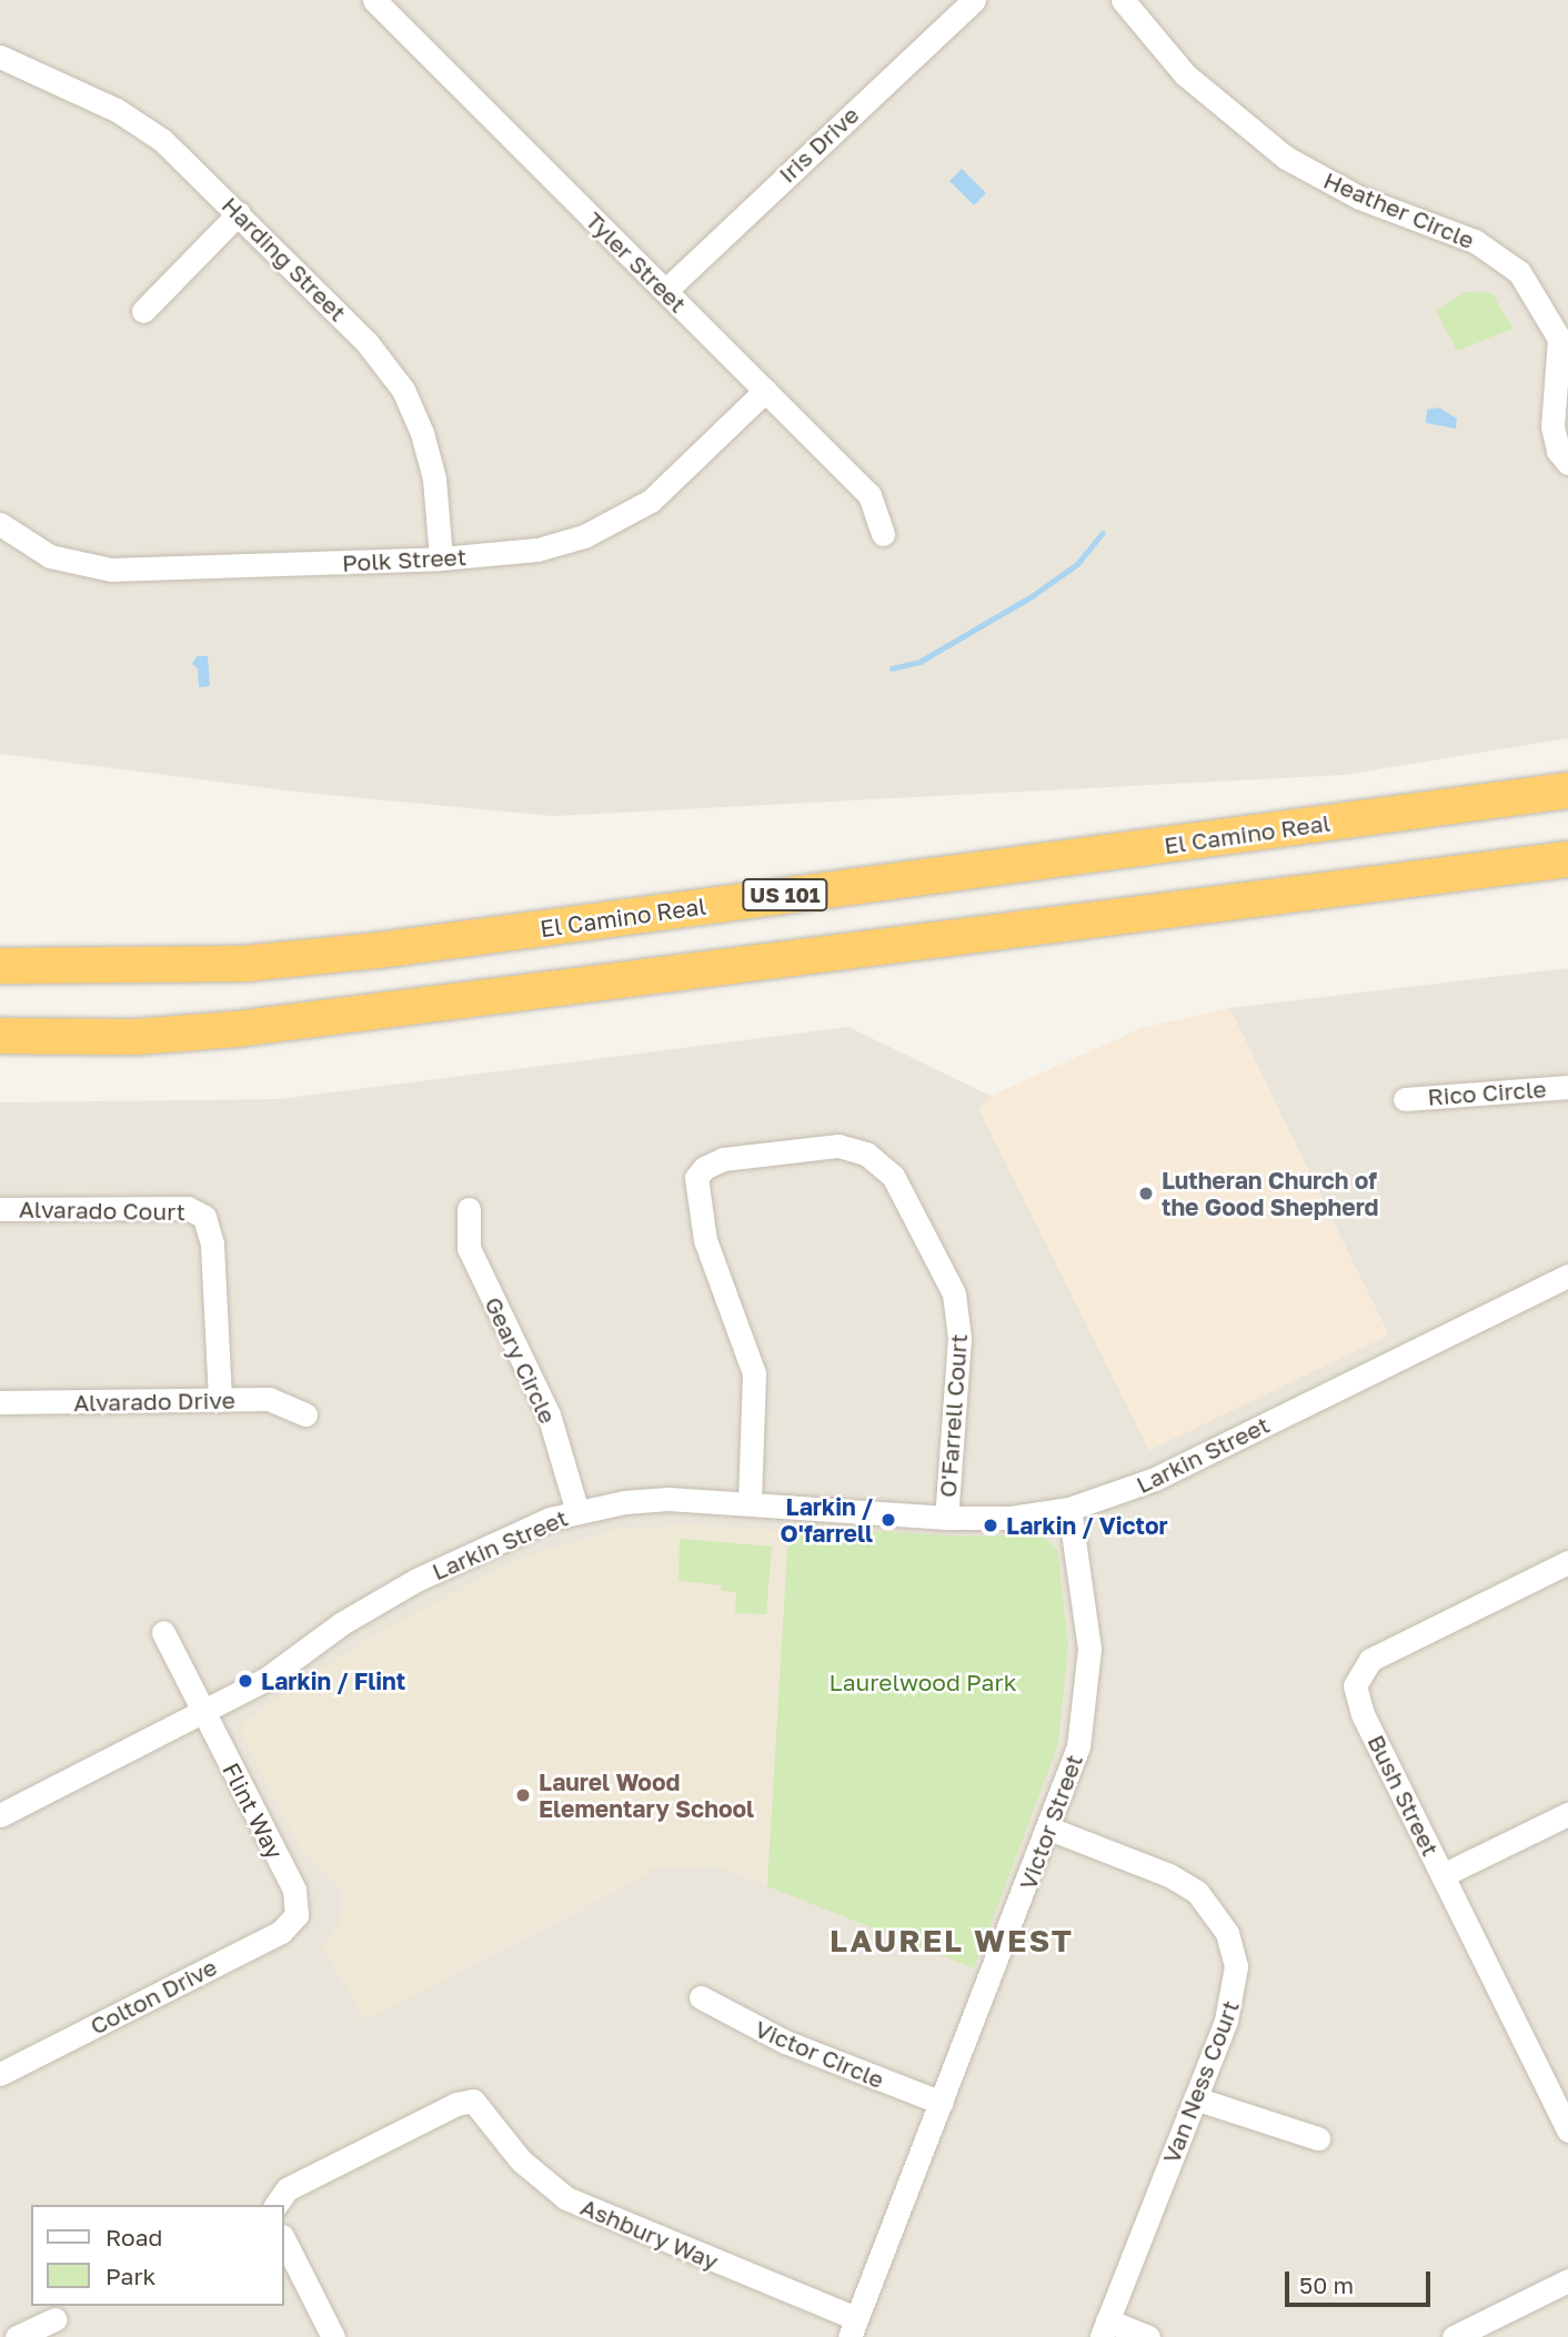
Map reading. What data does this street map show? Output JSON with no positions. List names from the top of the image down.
{
  "streets": {
    "highway": ["El Camino Real", "US 101"],
    "street": [
      "Iris Drive",
      "Heather Circle",
      "Harding Street",
      "Tyler Street",
      "Polk Street",
      "Rico Circle",
      "Alvarado Court",
      "Geary Circle",
      "Alvarado Drive",
      "O'Farrell Court",
      "Larkin Street",
      "Bush Street",
      "Flint Way",
      "Victor Street",
      "Colton Drive",
      "Victor Circle",
      "Van Ness Court",
      "Ashbury Way"
    ]
  },
  "crossings": [
    ["Iris Drive", "Tyler Street"],
    ["Harding Street", "Polk Street"],
    ["Tyler Street", "Polk Street"],
    ["Alvarado Court", "Alvarado Drive"],
    ["Geary Circle", "Larkin Street"],
    ["O'Farrell Court", "Larkin Street"],
    ["Larkin Street", "Flint Way"],
    ["Larkin Street", "Victor Street"],
    ["Flint Way", "Colton Drive"],
    ["Victor Street", "Victor Circle"],
    ["Victor Street", "Van Ness Court"],
    ["Victor Street", "Ashbury Way"]
  ],
  "districts": ["LAUREL WEST"],
  "parks": ["Laurelwood Park"],
  "places": [
    "Lutheran Church of the Good Shepherd",
    "Larkin / O'farrell",
    "Larkin / Victor",
    "Larkin / Flint",
    "Laurel Wood Elementary School"
  ],
  "legend": ["Road", "Park"],
  "scale_bar": "50 m"
}
